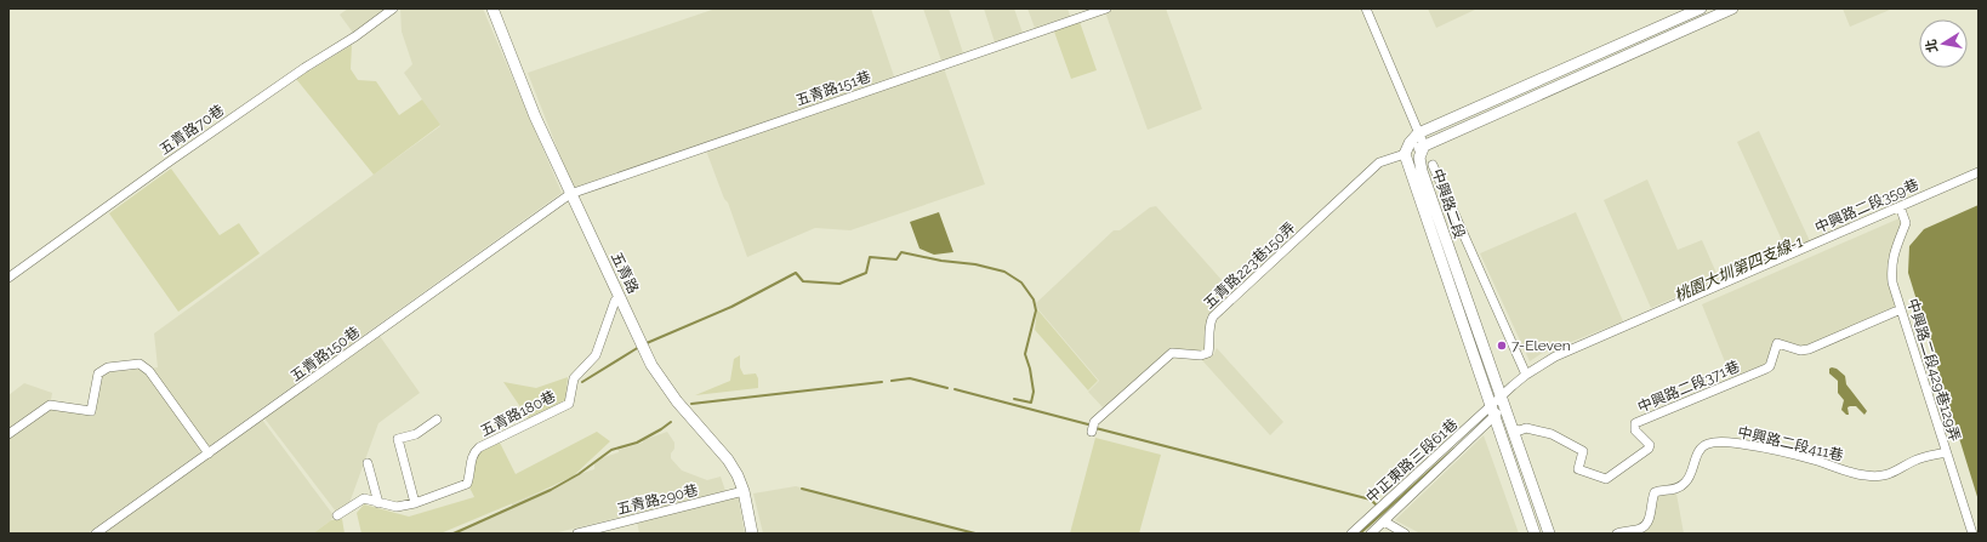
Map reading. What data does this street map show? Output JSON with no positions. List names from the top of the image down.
{
  "streets": {
    "street": [
      "五青路151巷",
      "五青路70巷",
      "中興路二段",
      "中興路二段359巷",
      "五青路223巷150弄",
      "五青路",
      "五青路150巷",
      "中興路二段429巷129弄",
      "中興路二段371巷",
      "五青路180巷",
      "中興路二段411巷",
      "中正東路三段61巷",
      "五青路290巷"
    ]
  },
  "crossings": [
    ["五青路151巷", "五青路"],
    ["五青路151巷", "五青路150巷"],
    ["中興路二段", "中興路二段359巷"],
    ["中興路二段", "五青路223巷150弄"],
    ["中興路二段", "中興路二段371巷"],
    ["中興路二段", "中正東路三段61巷"],
    ["中興路二段359巷", "中興路二段429巷129弄"],
    ["中興路二段359巷", "中正東路三段61巷"],
    ["五青路", "五青路150巷"],
    ["五青路", "五青路180巷"],
    ["五青路", "五青路290巷"],
    ["中興路二段429巷129弄", "中興路二段371巷"],
    ["中興路二段429巷129弄", "中興路二段411巷"]
  ],
  "water": ["桃園大圳第四支線-1"],
  "places": ["7-Eleven"],
  "north": "left"
}
